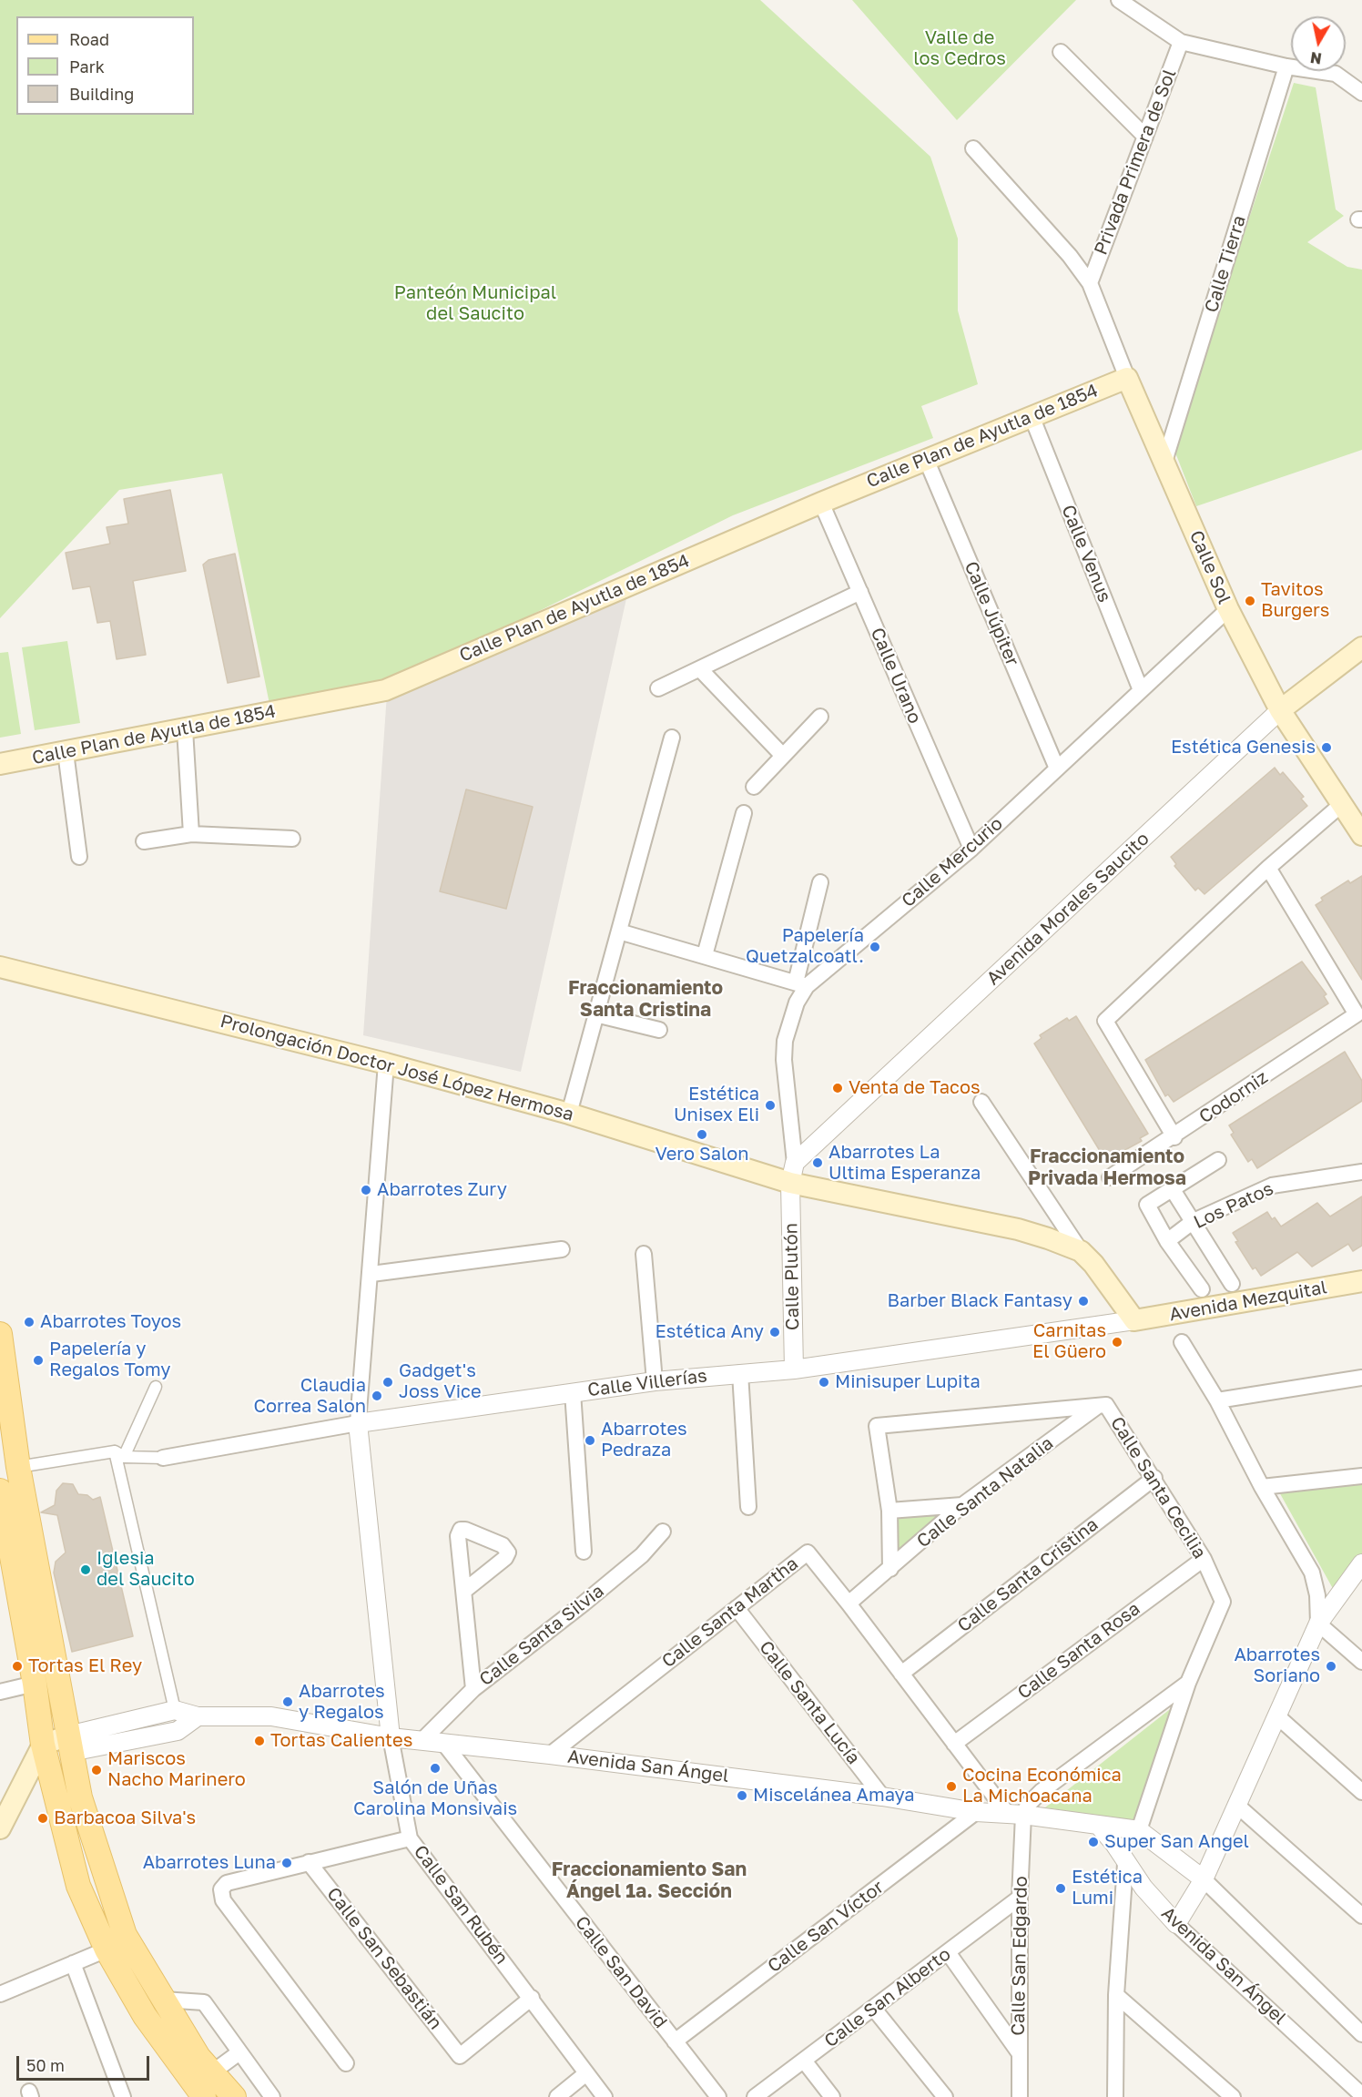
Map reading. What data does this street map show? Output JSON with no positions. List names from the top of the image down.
{
  "streets": {
    "main road": [
      "Calle Plan de Ayutla de 1854",
      "Calle Sol",
      "Avenida Morales Saucito",
      "Prolongación Doctor José López Hermosa",
      "Avenida Mezquital",
      "Avenida San Ángel"
    ],
    "street": [
      "Privada Primera de Sol",
      "Calle Tierra",
      "Calle Venus",
      "Calle Júpiter",
      "Calle Urano",
      "Calle Mercurio",
      "Codorniz",
      "Los Patos",
      "Calle Plutón",
      "Calle Villerías",
      "Calle Santa Cecilia",
      "Calle Santa Natalia",
      "Calle Santa Cristina",
      "Calle Santa Martha",
      "Calle Santa Silvia",
      "Calle Santa Rosa",
      "Calle Santa Lucía",
      "Calle San Rubén",
      "Calle San Víctor",
      "Calle San Edgardo",
      "Calle San Sebastián",
      "Calle San David",
      "Calle San Alberto"
    ]
  },
  "crossings": [
    ["Privada Primera de Sol", "Calle Sol"],
    ["Calle Tierra", "Calle Sol"],
    ["Calle Plan de Ayutla de 1854", "Calle Venus"],
    ["Calle Plan de Ayutla de 1854", "Calle Sol"],
    ["Calle Plan de Ayutla de 1854", "Calle Júpiter"],
    ["Calle Plan de Ayutla de 1854", "Calle Urano"],
    ["Calle Venus", "Calle Mercurio"],
    ["Calle Sol", "Calle Mercurio"],
    ["Calle Sol", "Avenida Morales Saucito"],
    ["Calle Júpiter", "Calle Mercurio"],
    ["Calle Urano", "Calle Mercurio"],
    ["Calle Mercurio", "Avenida Morales Saucito"],
    ["Prolongación Doctor José López Hermosa", "Calle Plutón"],
    ["Calle Plutón", "Calle Villerías"],
    ["Avenida Mezquital", "Calle Villerías"],
    ["Calle Villerías", "Calle San Rubén"],
    ["Calle Santa Cecilia", "Calle Santa Natalia"],
    ["Calle Santa Cecilia", "Calle Santa Cristina"],
    ["Calle Santa Cecilia", "Calle Santa Rosa"],
    ["Calle Santa Cecilia", "Avenida San Ángel"],
    ["Calle Santa Natalia", "Calle Santa Martha"],
    ["Calle Santa Cristina", "Calle Santa Martha"],
    ["Calle Santa Martha", "Calle Santa Rosa"],
    ["Calle Santa Martha", "Calle Santa Lucía"],
    ["Calle Santa Martha", "Avenida San Ángel"],
    ["Calle Santa Martha", "Calle San Edgardo"],
    ["Calle Santa Silvia", "Avenida San Ángel"],
    ["Calle Santa Lucía", "Avenida San Ángel"],
    ["Avenida San Ángel", "Calle San Rubén"],
    ["Avenida San Ángel", "Calle San Víctor"],
    ["Avenida San Ángel", "Calle San Edgardo"],
    ["Avenida San Ángel", "Calle San David"],
    ["Calle San Rubén", "Calle San Sebastián"],
    ["Calle San Víctor", "Calle San David"],
    ["Calle San Edgardo", "Calle San Alberto"]
  ],
  "districts": ["Fraccionamiento Santa Cristina", "Fraccionamiento Privada Hermosa", "Fraccionamiento San Ángel 1a. Sección"],
  "parks": ["Valle de los Cedros", "Panteón Municipal del Saucito"],
  "places": [
    "Tavitos Burgers",
    "Estética Genesis",
    "Papelería Quetzalcoatl.",
    "Venta de Tacos",
    "Estética Unisex Eli",
    "Vero Salon",
    "Abarrotes La Ultima Esperanza",
    "Abarrotes Zury",
    "Barber Black Fantasy",
    "Abarrotes Toyos",
    "Estética Any",
    "Carnitas El Güero",
    "Papelería y Regalos Tomy",
    "Gadget's Joss Vice",
    "Minisuper Lupita",
    "Claudia Correa Salon",
    "Abarrotes Pedraza",
    "Iglesia del Saucito",
    "Tortas El Rey",
    "Abarrotes Soriano",
    "Abarrotes y Regalos",
    "Tortas Calientes",
    "Salón de Uñas Carolina Monsivais",
    "Mariscos Nacho Marinero",
    "Cocina Económica La Michoacana",
    "Miscelánea Amaya",
    "Barbacoa Silva's",
    "Super San Angel",
    "Abarrotes Luna",
    "Estética Lumi"
  ],
  "legend": ["Road", "Park", "Building"],
  "scale_bar": "50 m",
  "north": "bottom"
}
